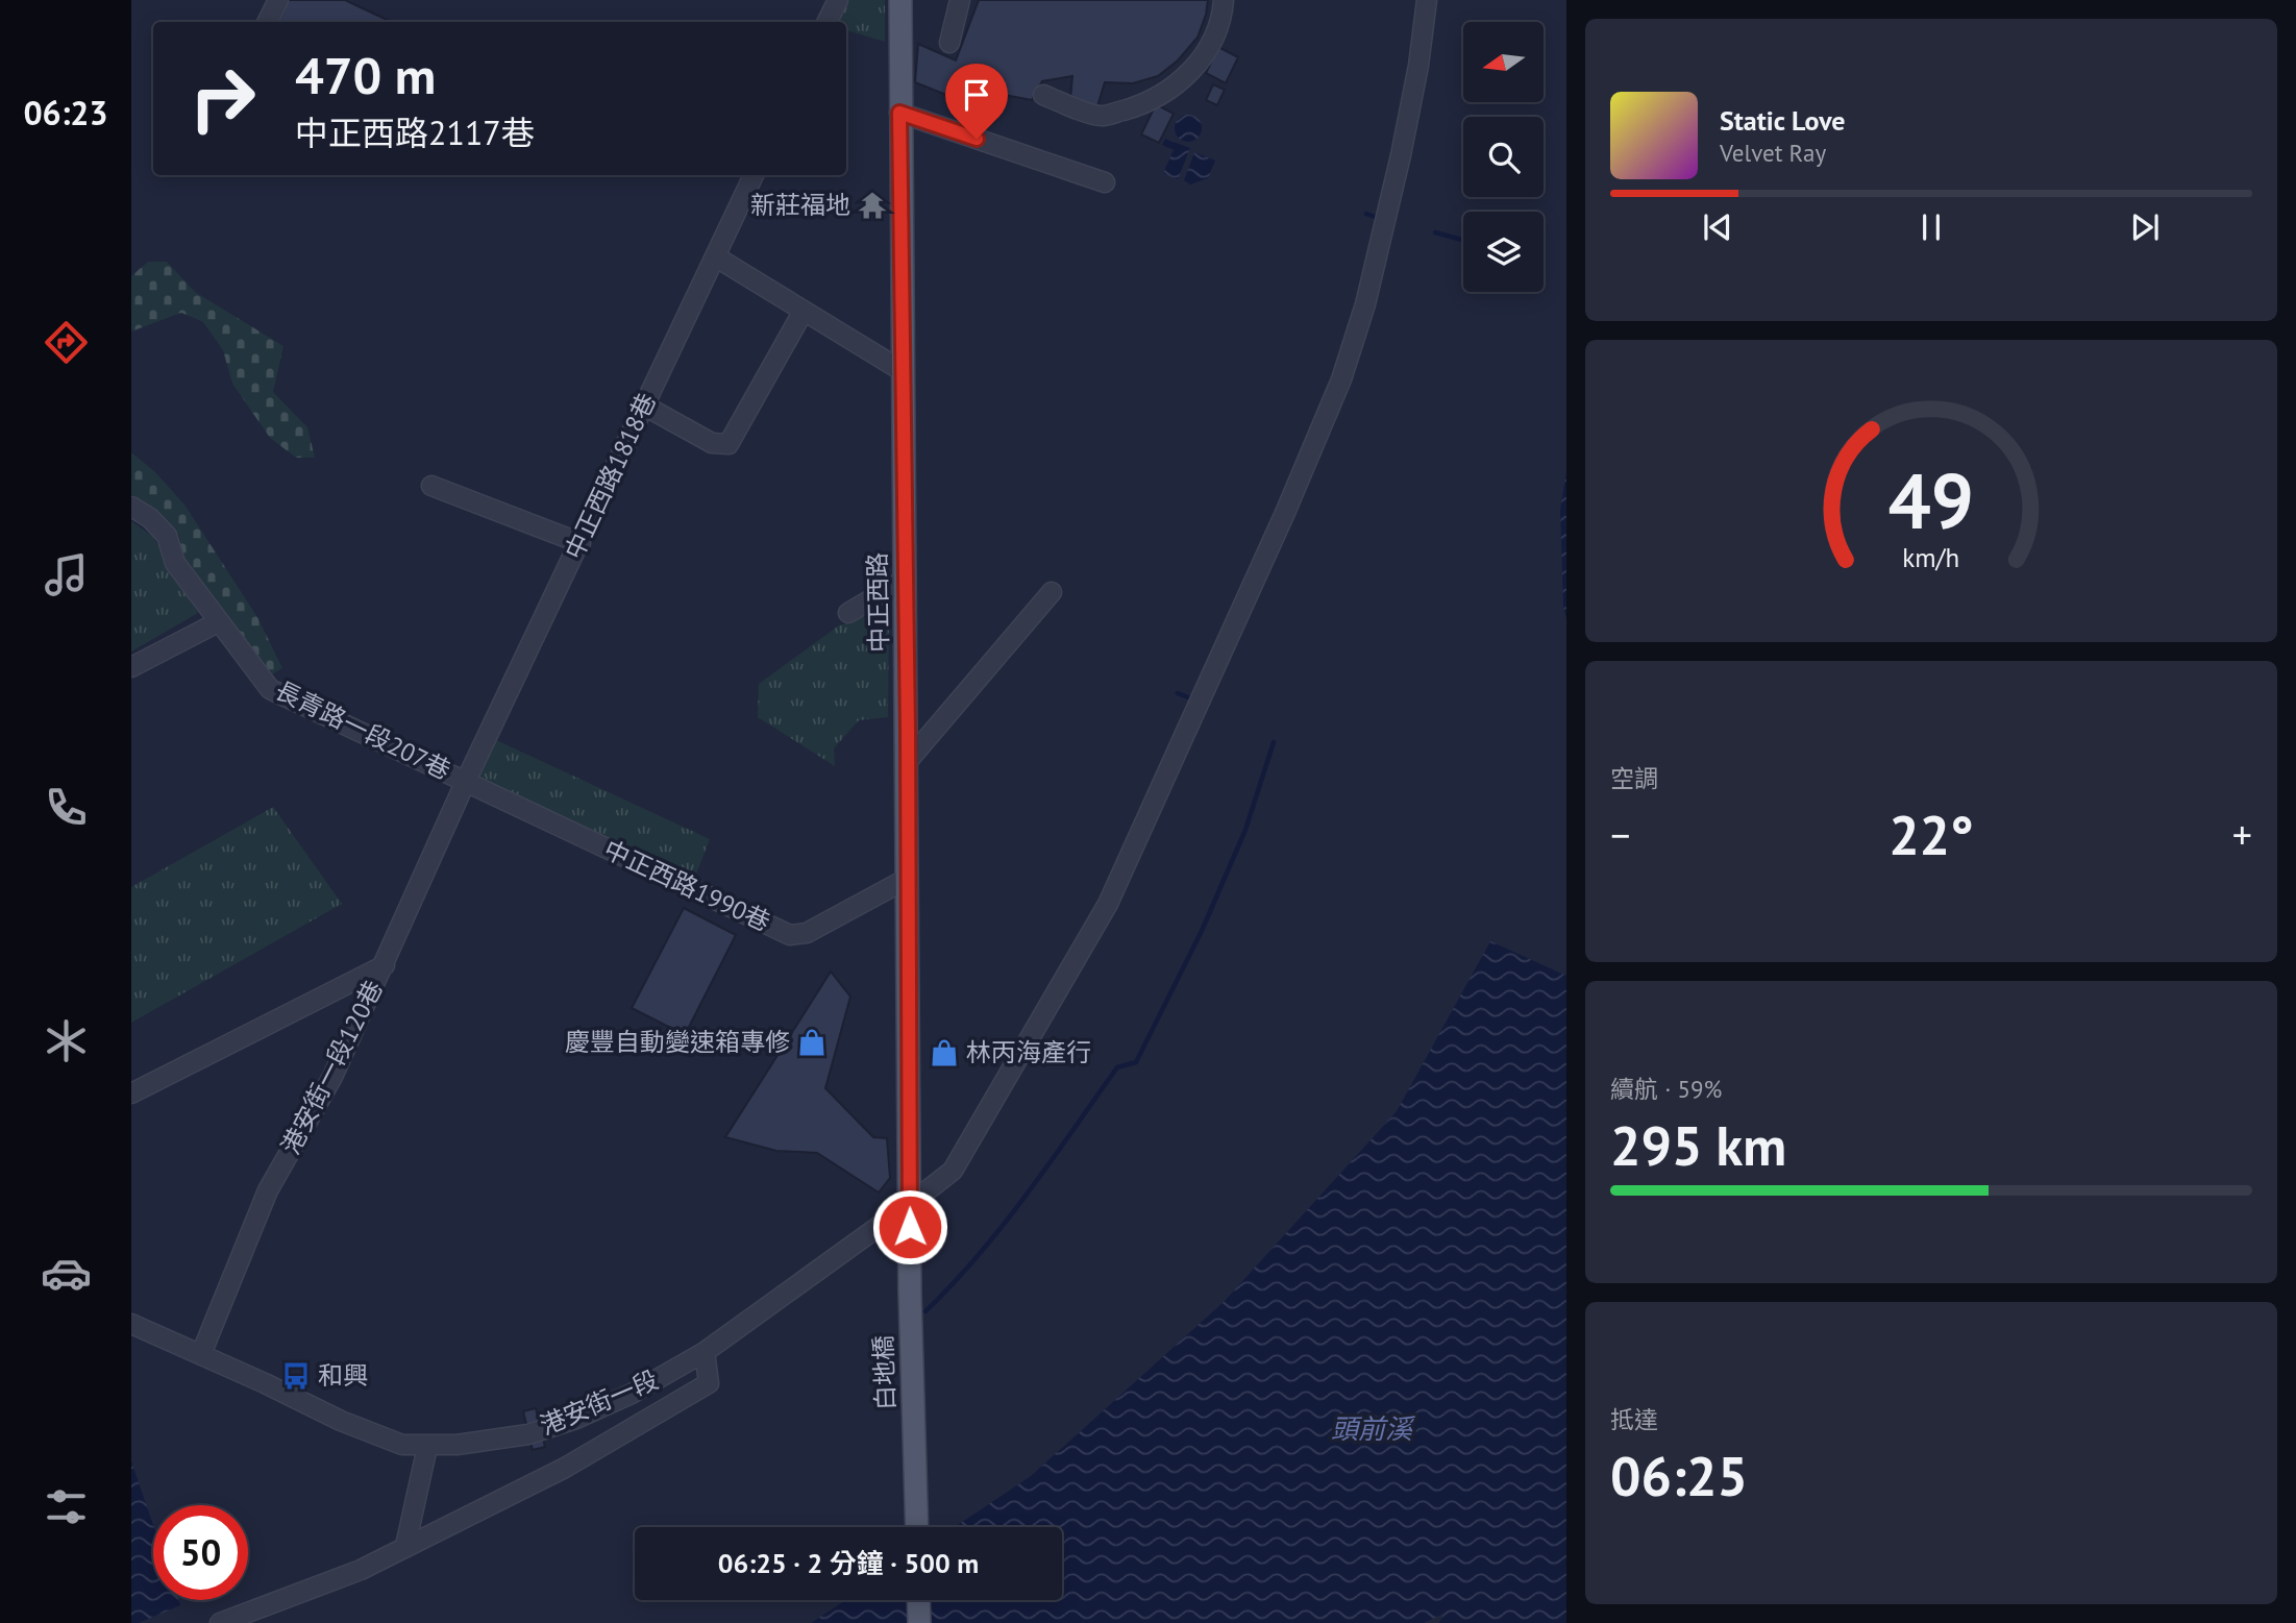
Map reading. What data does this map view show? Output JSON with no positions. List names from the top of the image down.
{
  "streets": {
    "main road": ["中正西路", "白地橋"],
    "street": [
      "中正西路1818巷",
      "長青路一段207巷",
      "中正西路1990巷",
      "港安街一段120巷",
      "港安街一段"
    ]
  },
  "crossings": [
    ["中正西路1818巷", "長青路一段207巷"],
    ["中正西路1818巷", "中正西路1990巷"],
    ["中正西路1818巷", "港安街一段120巷"],
    ["中正西路", "中正西路1990巷"],
    ["中正西路", "白地橋"],
    ["中正西路", "港安街一段"],
    ["長青路一段207巷", "中正西路1990巷"],
    ["長青路一段207巷", "港安街一段120巷"],
    ["中正西路1990巷", "港安街一段120巷"],
    ["港安街一段120巷", "港安街一段"],
    ["白地橋", "港安街一段"]
  ],
  "water": ["頭前溪"],
  "places": {
    "temple": ["新莊福地"],
    "shop": ["慶豐自動變速箱專修", "林丙海產行"],
    "bus stop": ["和興"]
  },
  "north": "left",
  "page": {
    "tabs": "06:23",
    "turn": ["470 m", "中正西路2117巷"],
    "song": ["Static Love", "Velvet Ray"],
    "tile": [
      "空調",
      ["續航 · 59%", "295 km"],
      ["抵達", "06:25"]
    ],
    "heat": ["−", "22°", "+"],
    "limit": "50",
    "trip": "06:25 · 2 分鐘 · 500 m",
    "gauge": ["49", "km/h"]
  }
}
